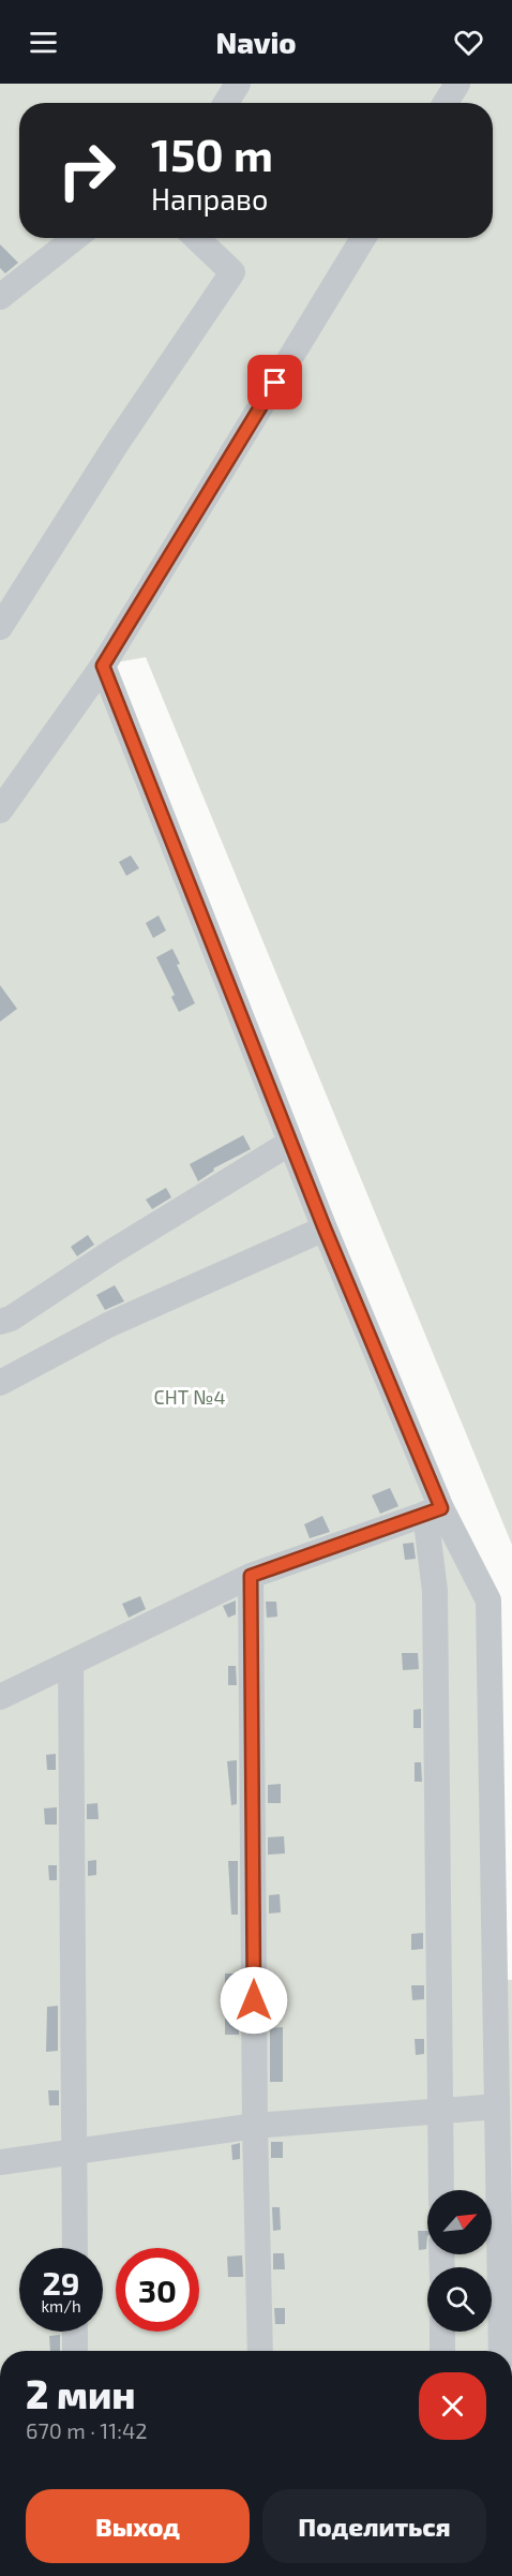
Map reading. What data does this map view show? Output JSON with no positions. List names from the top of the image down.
{
  "parks": ["СНТ №4"],
  "north": "top right",
  "page": {
    "header": "Navio",
    "turn": ["150 m", "Направо"],
    "speed": "29 km/h",
    "limit": "30",
    "heading": ["2 мин", "670 m · 11:42"],
    "buttons": ["Выход", "Поделиться"]
  }
}
